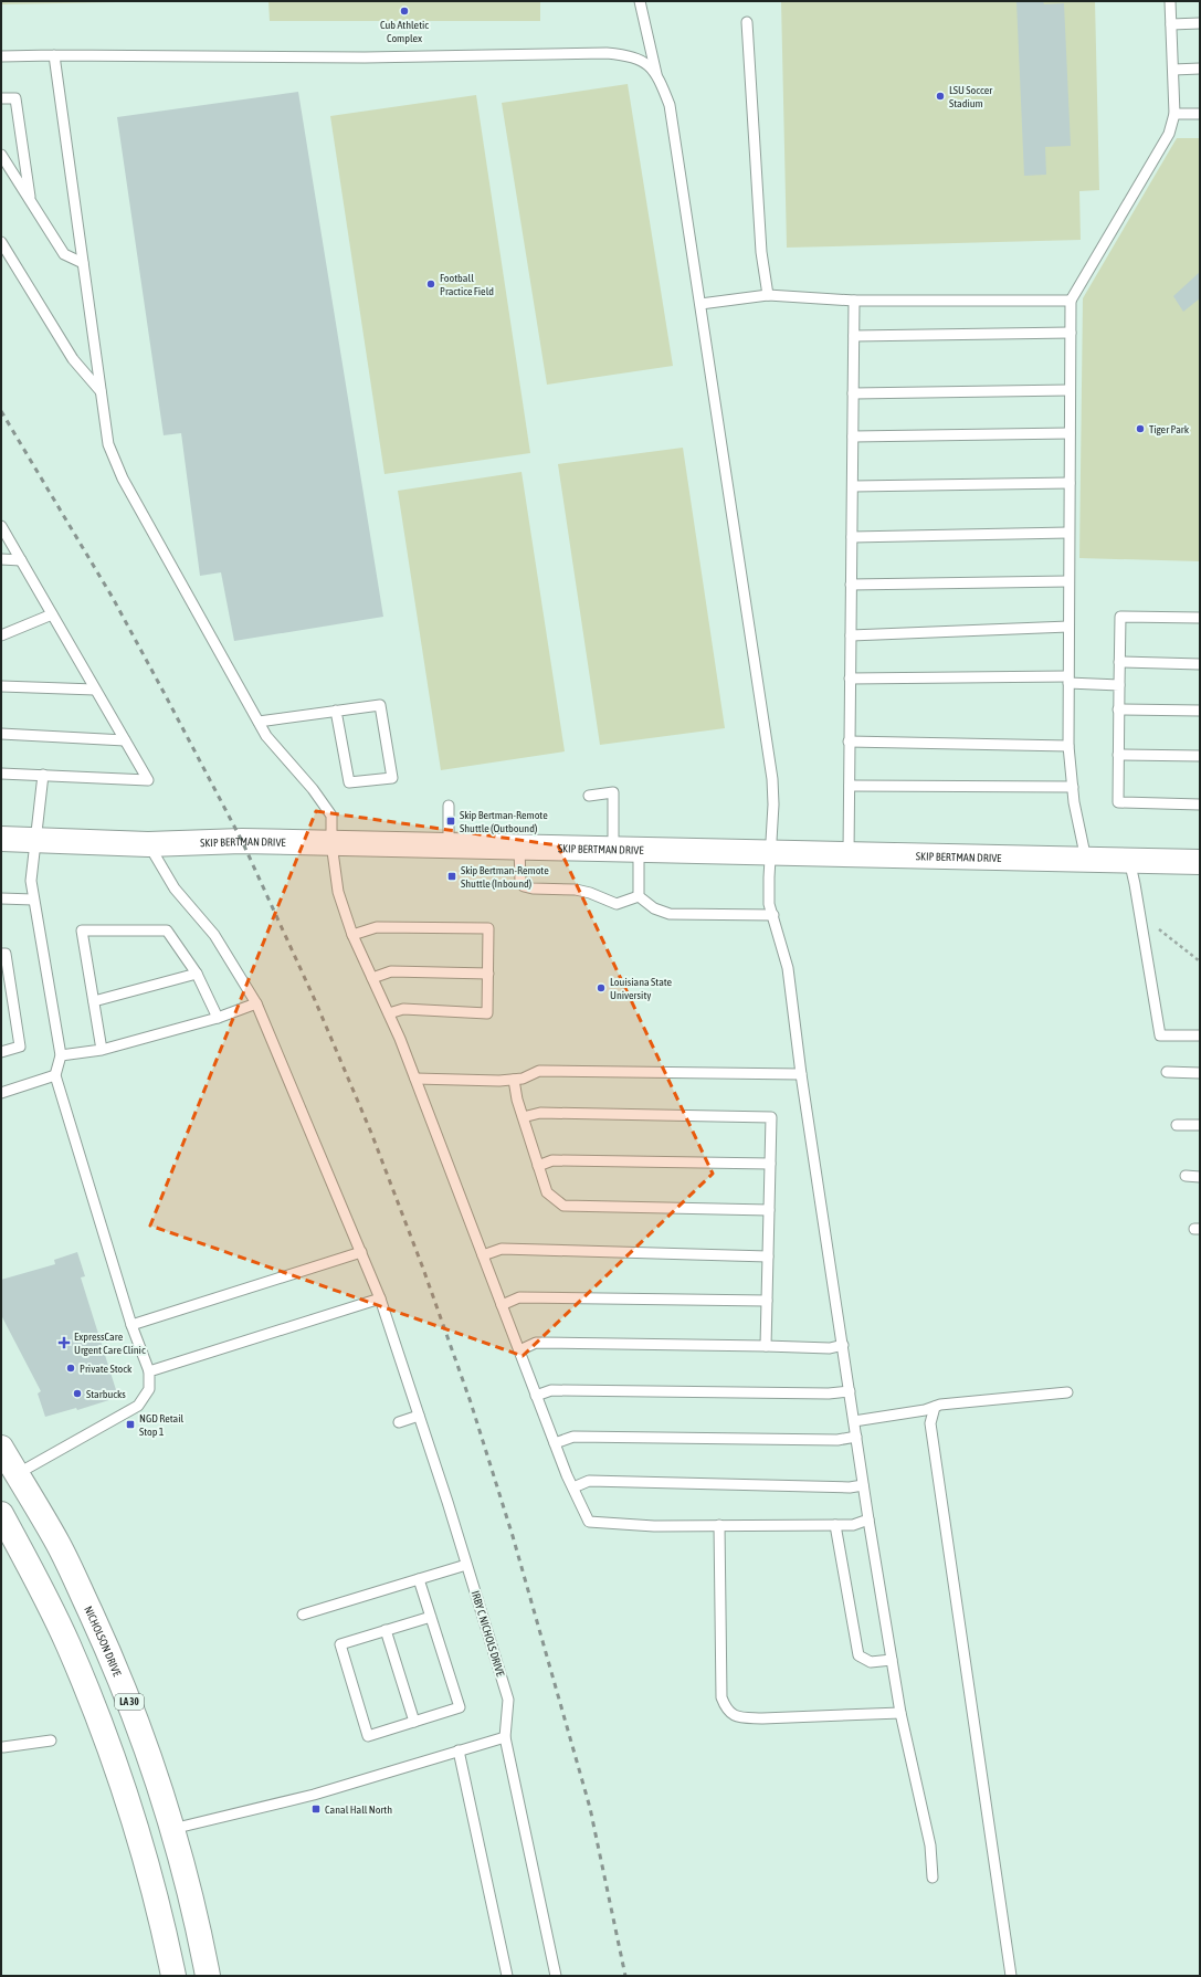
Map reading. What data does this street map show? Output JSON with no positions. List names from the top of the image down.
{
  "streets": {
    "main road": ["SKIP BERTMAN DRIVE", "NICHOLSON DRIVE", "LA 30"],
    "lane": ["IRBY C NICHOLS DRIVE"]
  },
  "crossings": [
    ["SKIP BERTMAN DRIVE", "IRBY C NICHOLS DRIVE"]
  ],
  "places": {
    "other": [
      "Cub Athletic Complex",
      "LSU Soccer Stadium",
      "Football Practice Field",
      "Tiger Park",
      "Louisiana State University",
      "Private Stock",
      "Starbucks"
    ],
    "transit": [
      "Skip Bertman-Remote Shuttle (Outbound)",
      "Skip Bertman-Remote Shuttle (Inbound)",
      "NGD Retail Stop 1",
      "Canal Hall North"
    ],
    "health": ["ExpressCare Urgent Care Clinic"]
  }
}
